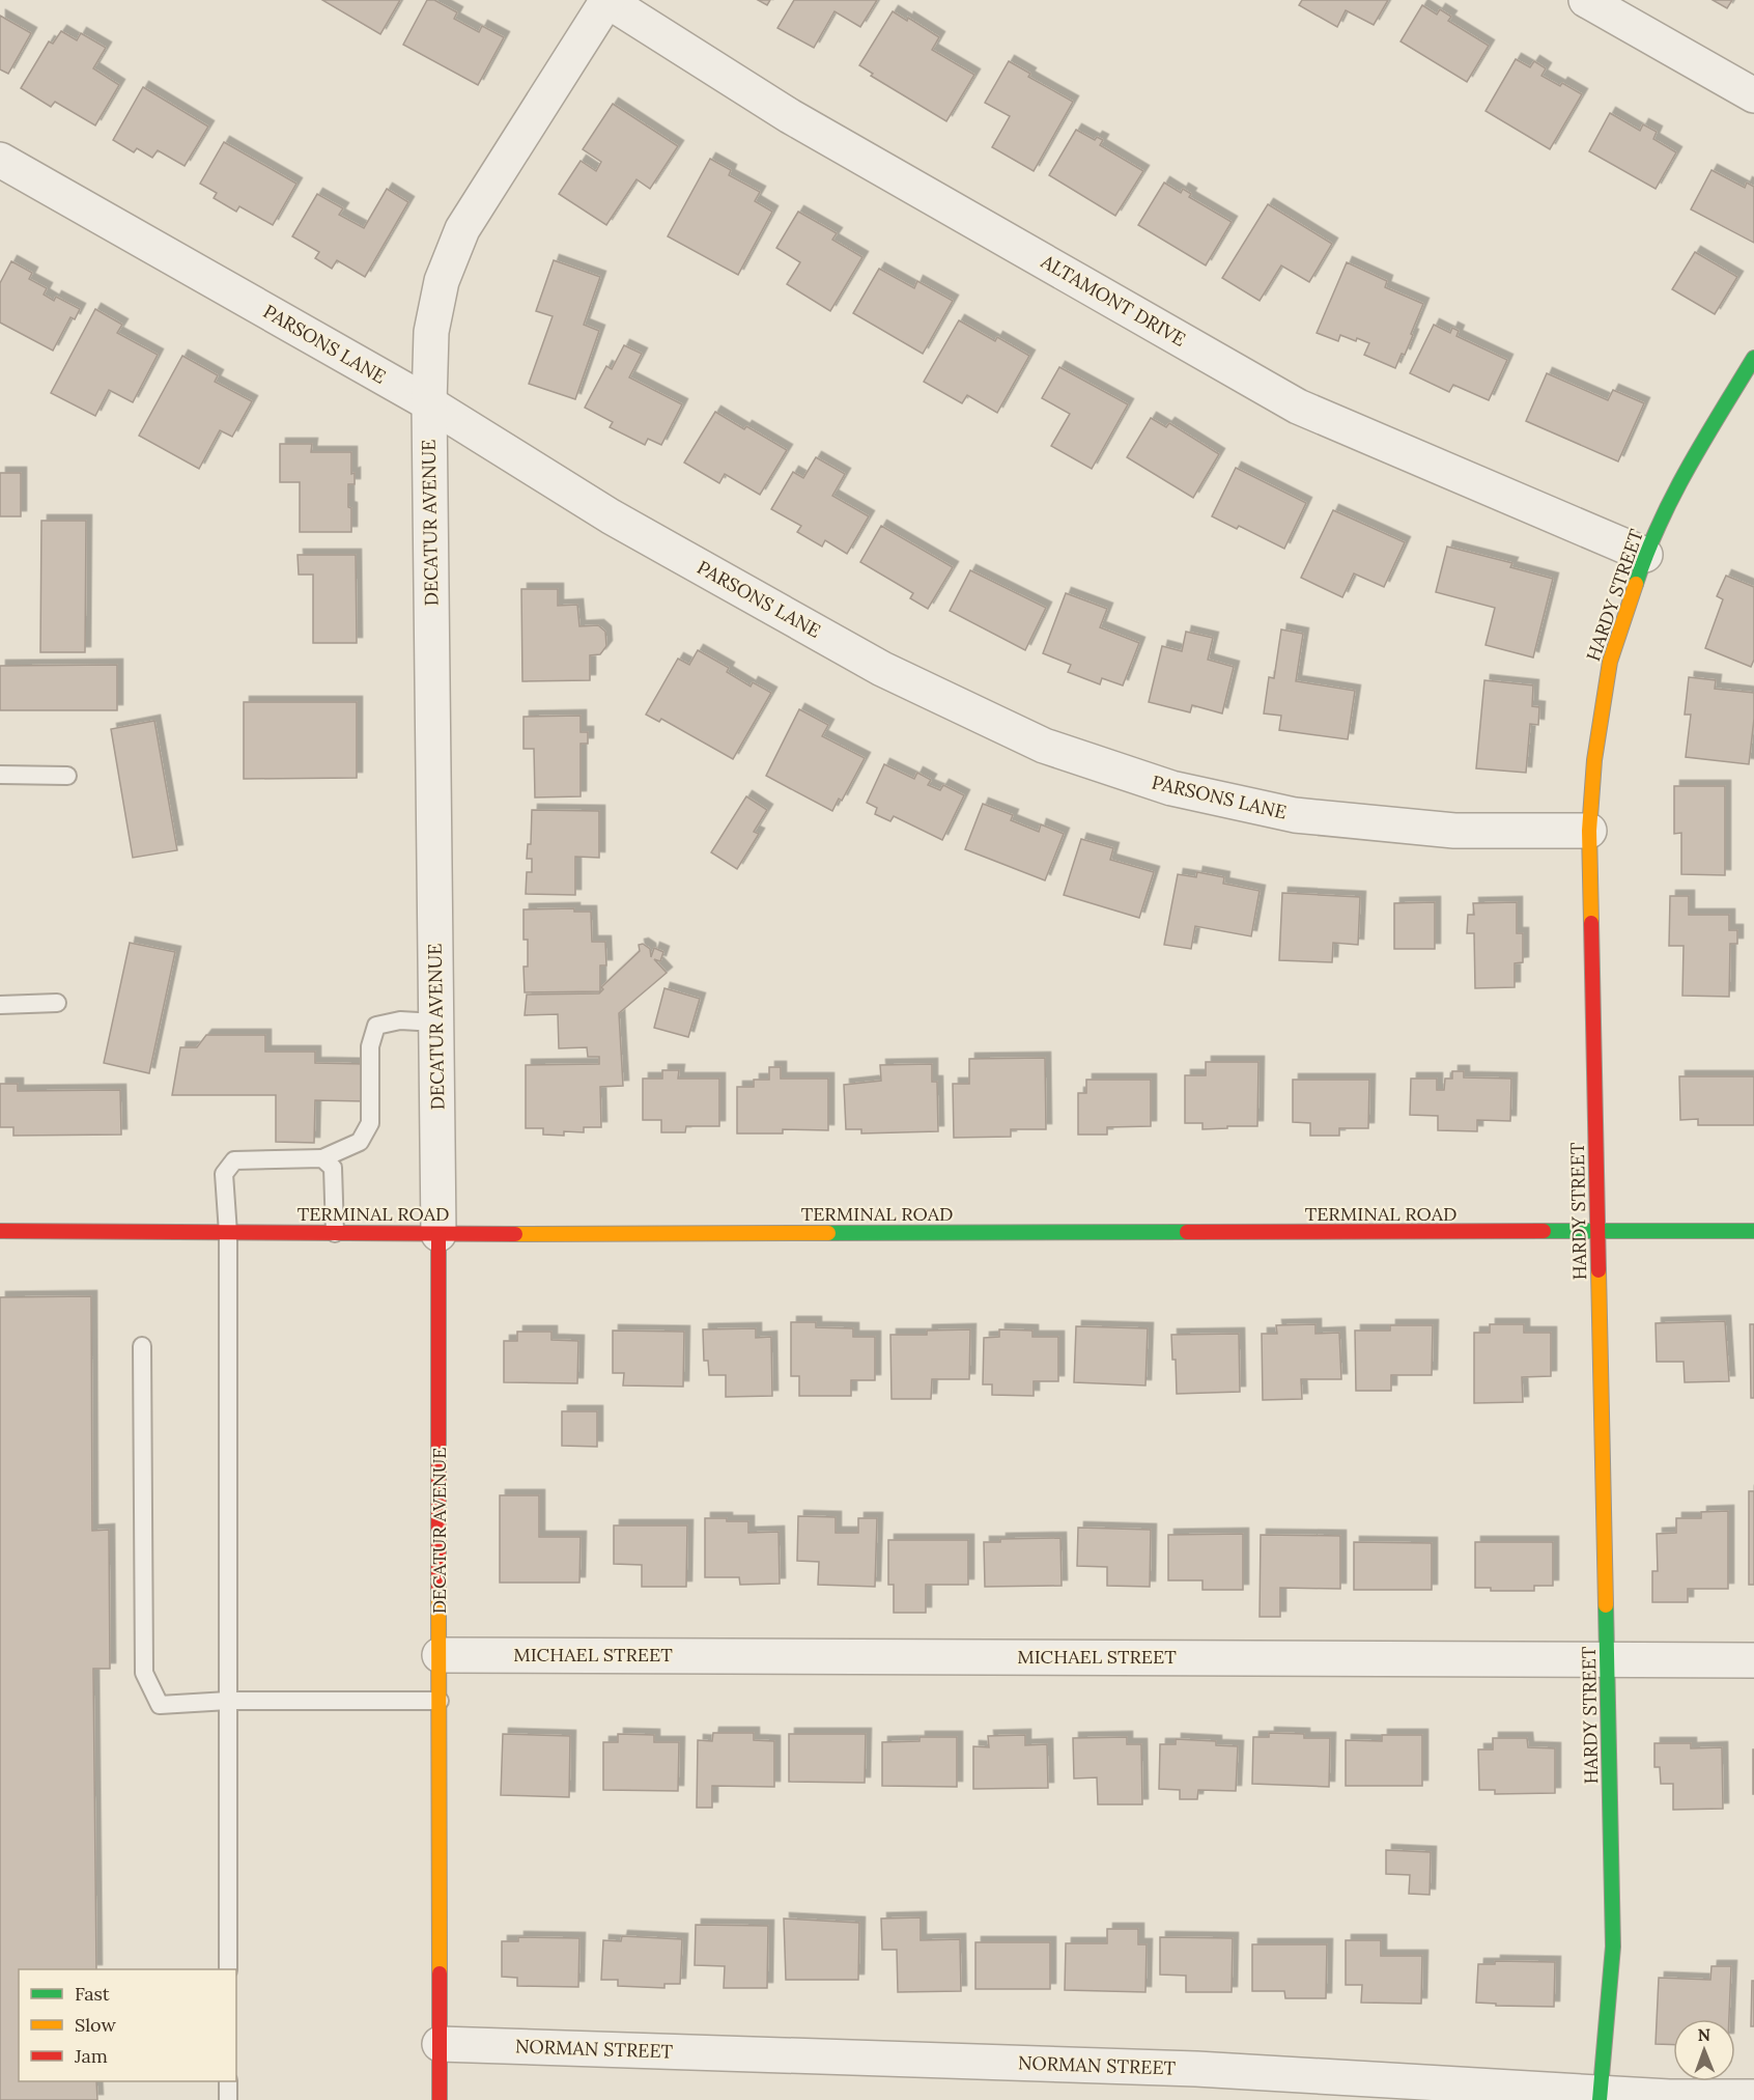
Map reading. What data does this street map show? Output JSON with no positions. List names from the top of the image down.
{
  "streets": {
    "main road": ["DECATUR AVENUE", "HARDY STREET", "TERMINAL ROAD"],
    "street": [
      "ALTAMONT DRIVE",
      "PARSONS LANE",
      "MICHAEL STREET",
      "NORMAN STREET"
    ]
  },
  "crossings": [
    ["ALTAMONT DRIVE", "DECATUR AVENUE"],
    ["ALTAMONT DRIVE", "HARDY STREET"],
    ["PARSONS LANE", "DECATUR AVENUE"],
    ["PARSONS LANE", "HARDY STREET"],
    ["DECATUR AVENUE", "TERMINAL ROAD"],
    ["DECATUR AVENUE", "MICHAEL STREET"],
    ["DECATUR AVENUE", "NORMAN STREET"],
    ["HARDY STREET", "TERMINAL ROAD"],
    ["HARDY STREET", "MICHAEL STREET"],
    ["HARDY STREET", "NORMAN STREET"]
  ],
  "legend": ["Fast", "Slow", "Jam"],
  "north": "top"
}
